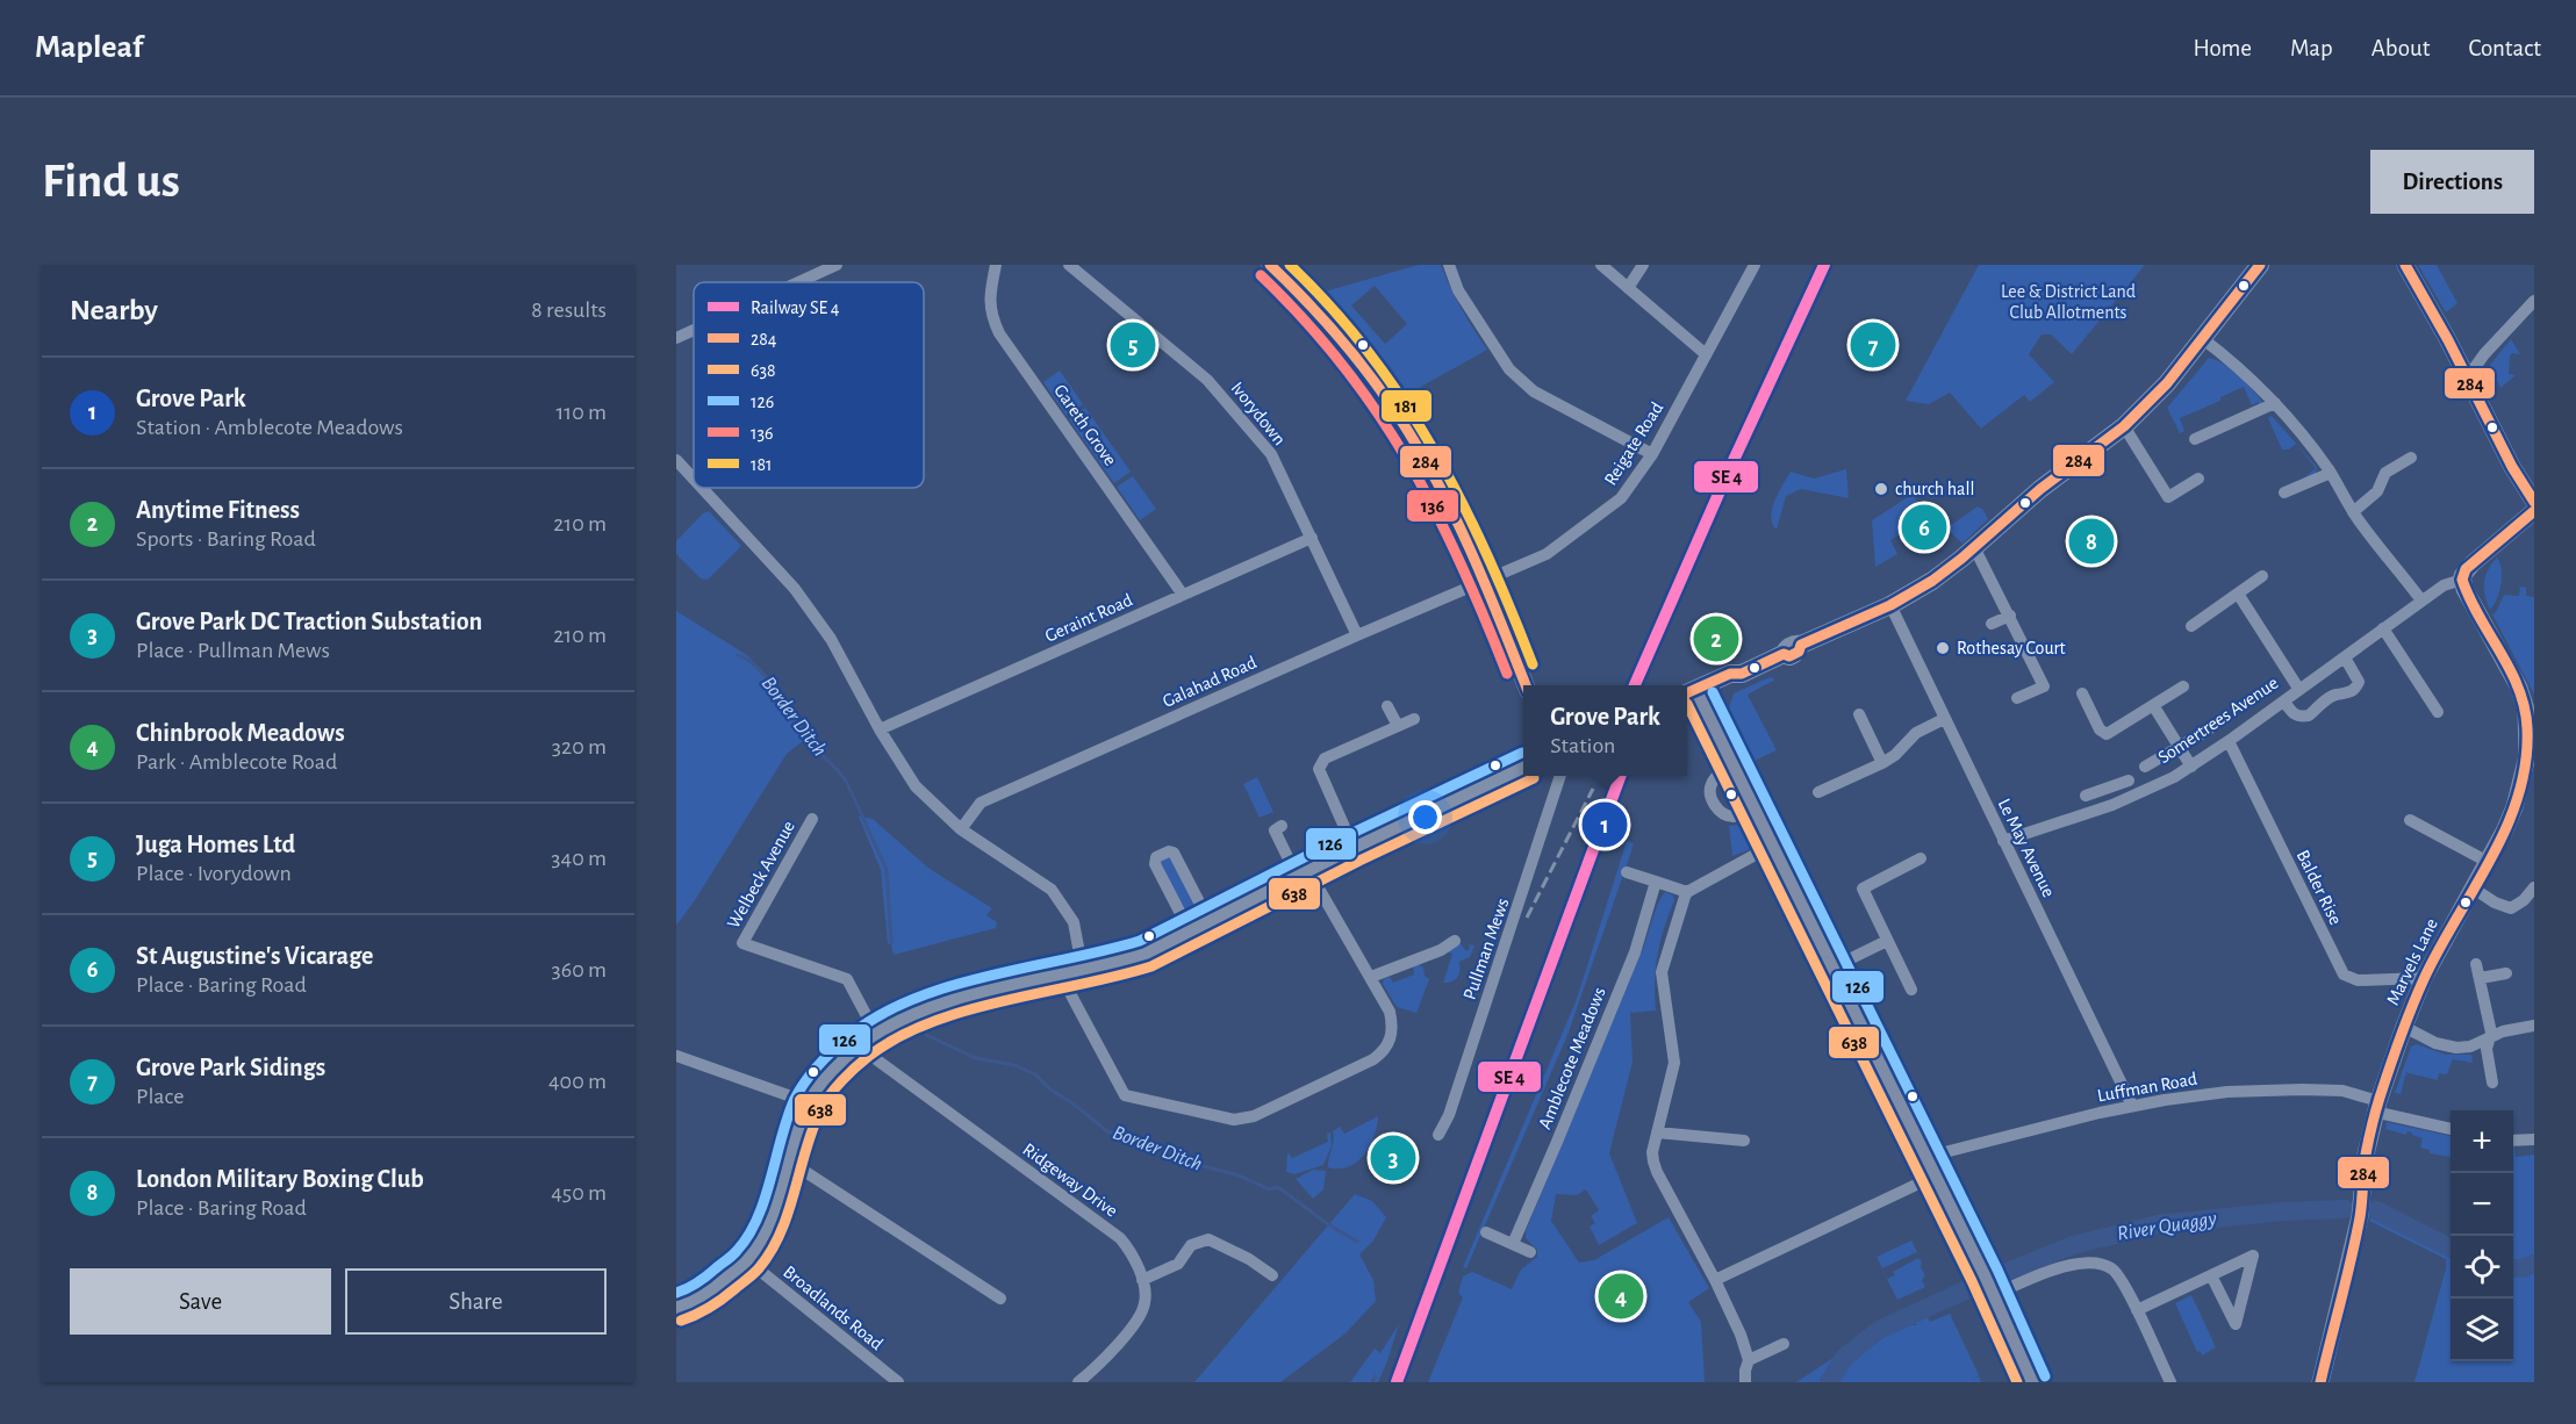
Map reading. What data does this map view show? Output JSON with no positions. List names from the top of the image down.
{
  "streets": {
    "street": [
      "Ivorydown",
      "Gareth Grove",
      "Reigate Road",
      "Geraint Road",
      "Galahad Road",
      "Somertrees Avenue",
      "Le May Avenue",
      "Welbeck Avenue",
      "Balder Rise",
      "Pullman Mews",
      "Marvels Lane",
      "Amblecote Meadows",
      "Luffman Road",
      "Ridgeway Drive",
      "Broadlands Road"
    ]
  },
  "crossings": [
    ["Ivorydown", "Geraint Road"],
    ["Ivorydown", "Galahad Road"],
    ["Gareth Grove", "Geraint Road"],
    ["Reigate Road", "Galahad Road"],
    ["Somertrees Avenue", "Le May Avenue"],
    ["Somertrees Avenue", "Balder Rise"],
    ["Somertrees Avenue", "Marvels Lane"],
    ["Le May Avenue", "Luffman Road"],
    ["Balder Rise", "Marvels Lane"],
    ["Marvels Lane", "Luffman Road"]
  ],
  "water": ["Border Ditch", "River Quaggy"],
  "parks": ["Lee & District Land Club Allotments"],
  "places": ["church hall", "Rothesay Court"],
  "lines": [
    "transit line 284",
    "transit line 181",
    "transit line 136",
    "transit line 126",
    "transit line 638"
  ],
  "legend": [
    "Railway SE 4",
    "284",
    "638",
    "126",
    "136",
    "181"
  ],
  "page": {
    "header": "Mapleaf",
    "nav": [
      "Home",
      "Map",
      "About",
      "Contact"
    ],
    "buttons": [
      "Directions",
      ["Save", "Share"]
    ],
    "title": "Find us",
    "heading": ["Nearby", "8 results"],
    "pins": [
      "5",
      "7",
      "6",
      "8",
      "2",
      "1",
      "3",
      "4"
    ],
    "list": [
      {
        "mark": "1",
        "name": "Grove Park",
        "note": "Station · Amblecote Meadows",
        "value": "110 m"
      },
      {
        "mark": "2",
        "name": "Anytime Fitness",
        "note": "Sports · Baring Road",
        "value": "210 m"
      },
      {
        "mark": "3",
        "name": "Grove Park DC Traction Substation",
        "note": "Place · Pullman Mews",
        "value": "210 m"
      },
      {
        "mark": "4",
        "name": "Chinbrook Meadows",
        "note": "Park · Amblecote Road",
        "value": "320 m"
      },
      {
        "mark": "5",
        "name": "Juga Homes Ltd",
        "note": "Place · Ivorydown",
        "value": "340 m"
      },
      {
        "mark": "6",
        "name": "St Augustine's Vicarage",
        "note": "Place · Baring Road",
        "value": "360 m"
      },
      {
        "mark": "7",
        "name": "Grove Park Sidings",
        "note": "Place",
        "value": "400 m"
      },
      {
        "mark": "8",
        "name": "London Military Boxing Club",
        "note": "Place · Baring Road",
        "value": "450 m"
      }
    ],
    "popup": ["Grove Park", "Station"],
    "map_buttons": ["+", "−"]
  }
}
